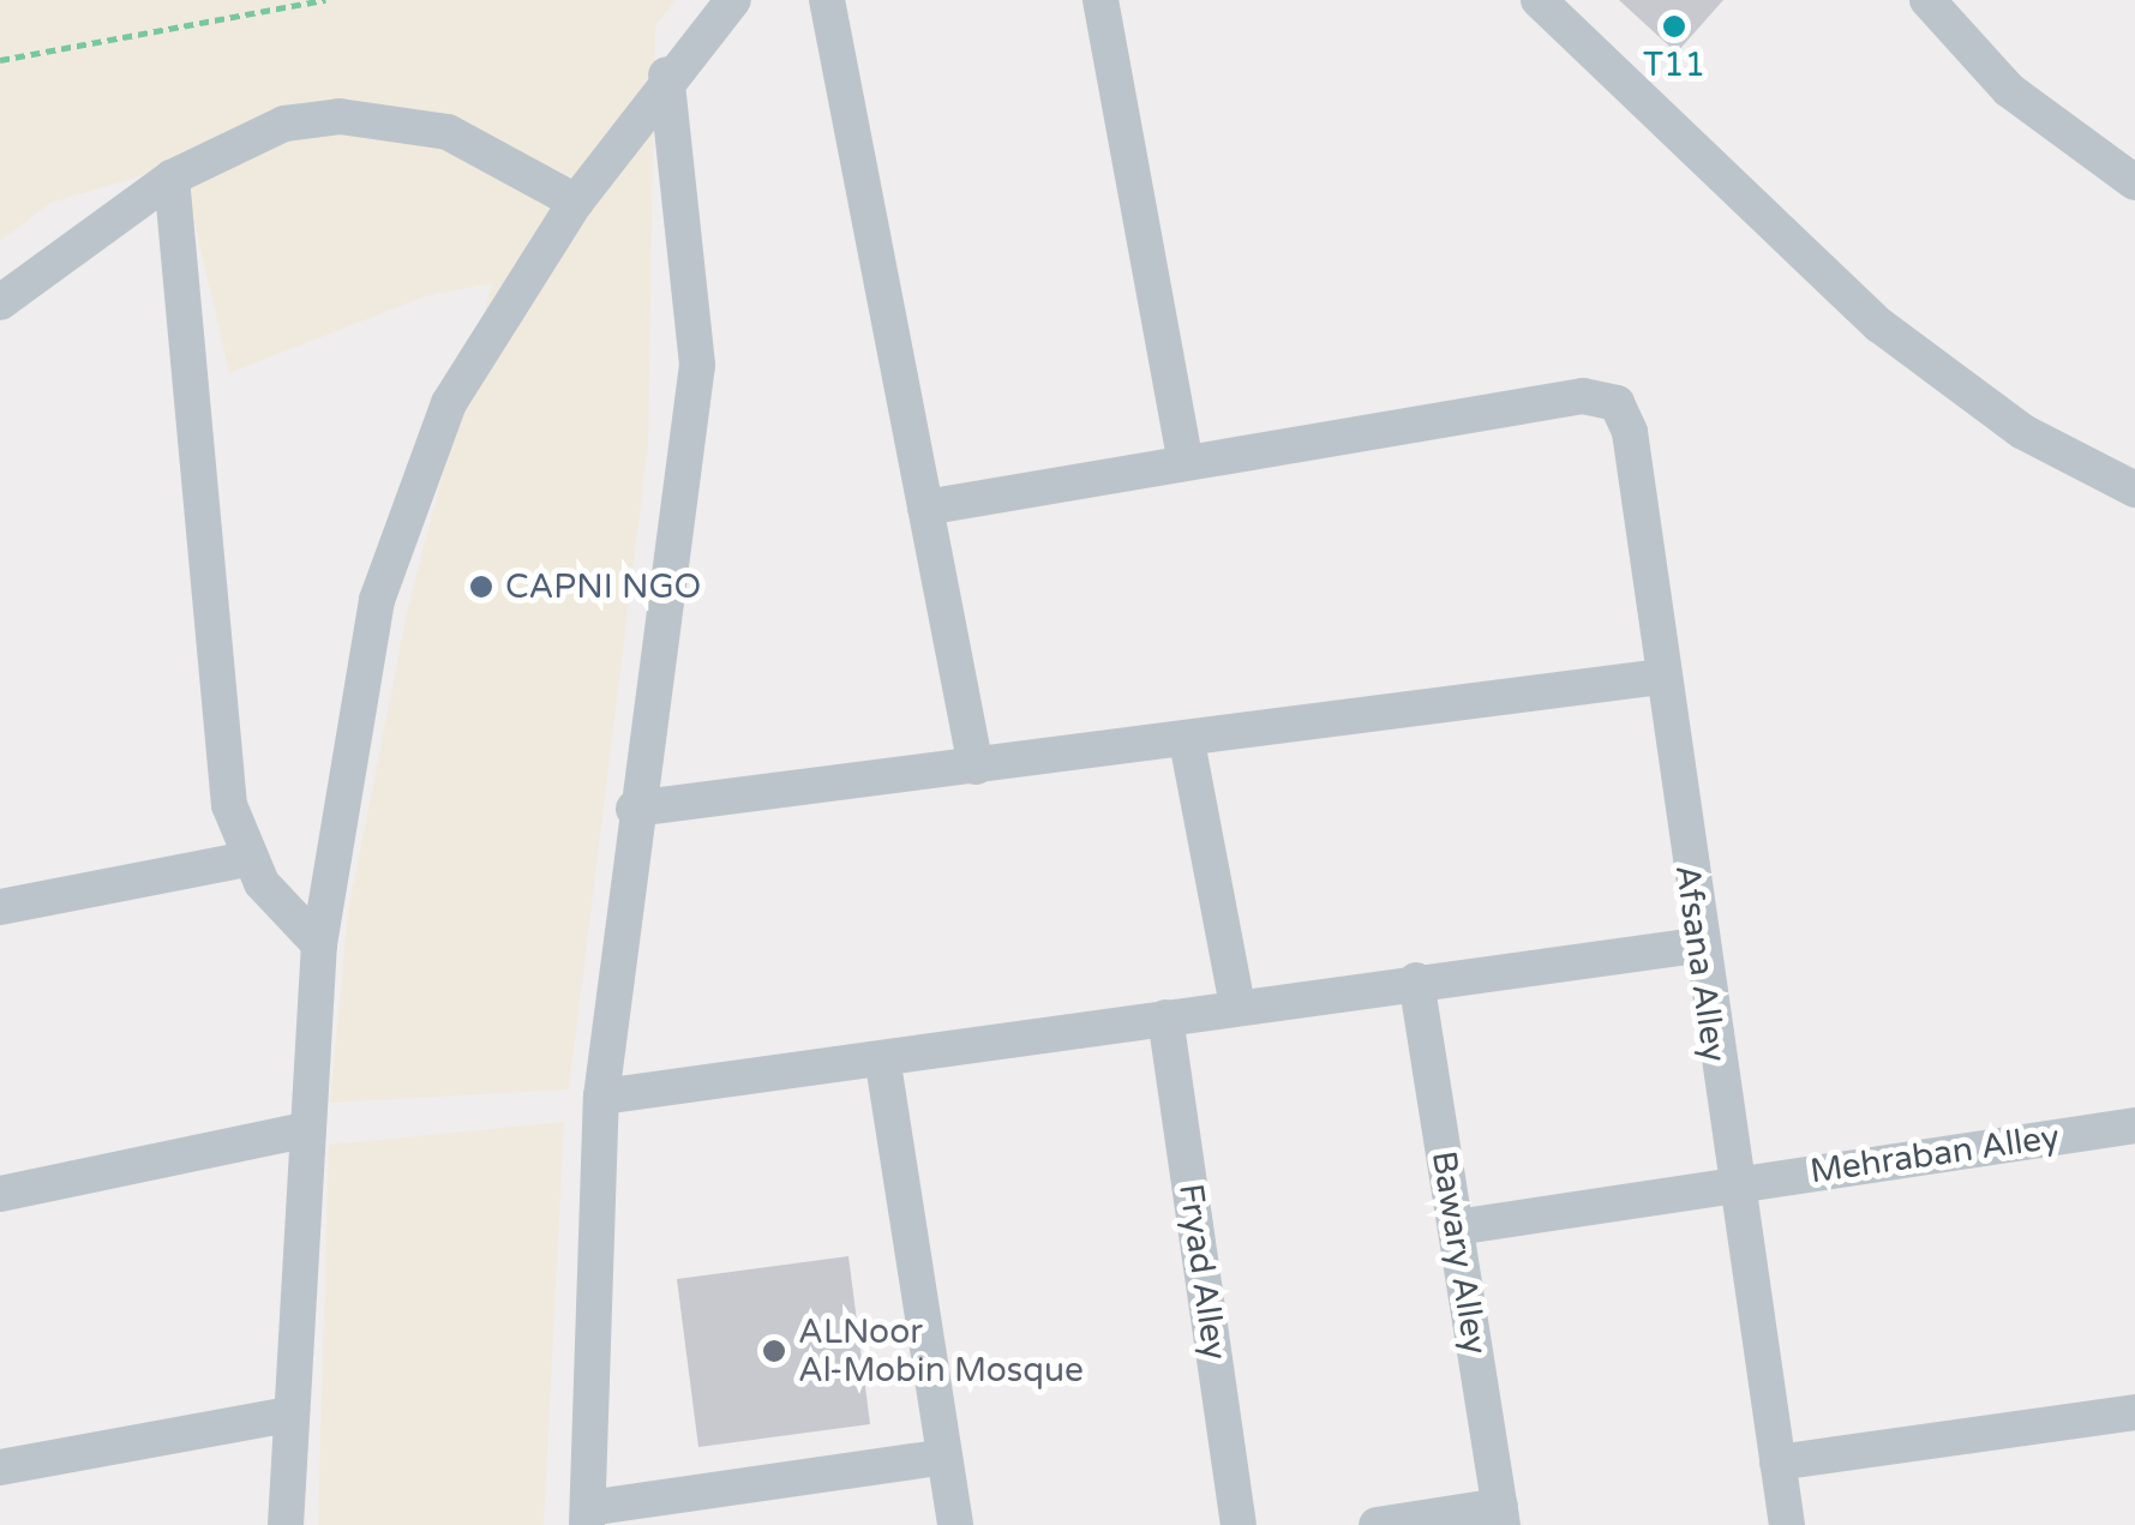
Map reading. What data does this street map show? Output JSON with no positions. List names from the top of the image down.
{
  "streets": {
    "street": [
      "Afsana Alley",
      "Mehraban Alley",
      "Bawary Alley",
      "Fryad Alley"
    ]
  },
  "crossings": [
    ["Afsana Alley", "Mehraban Alley"],
    ["Mehraban Alley", "Bawary Alley"]
  ],
  "places": ["T11", "CAPNI NGO", "ALNoor Al-Mobin Mosque"]
}
